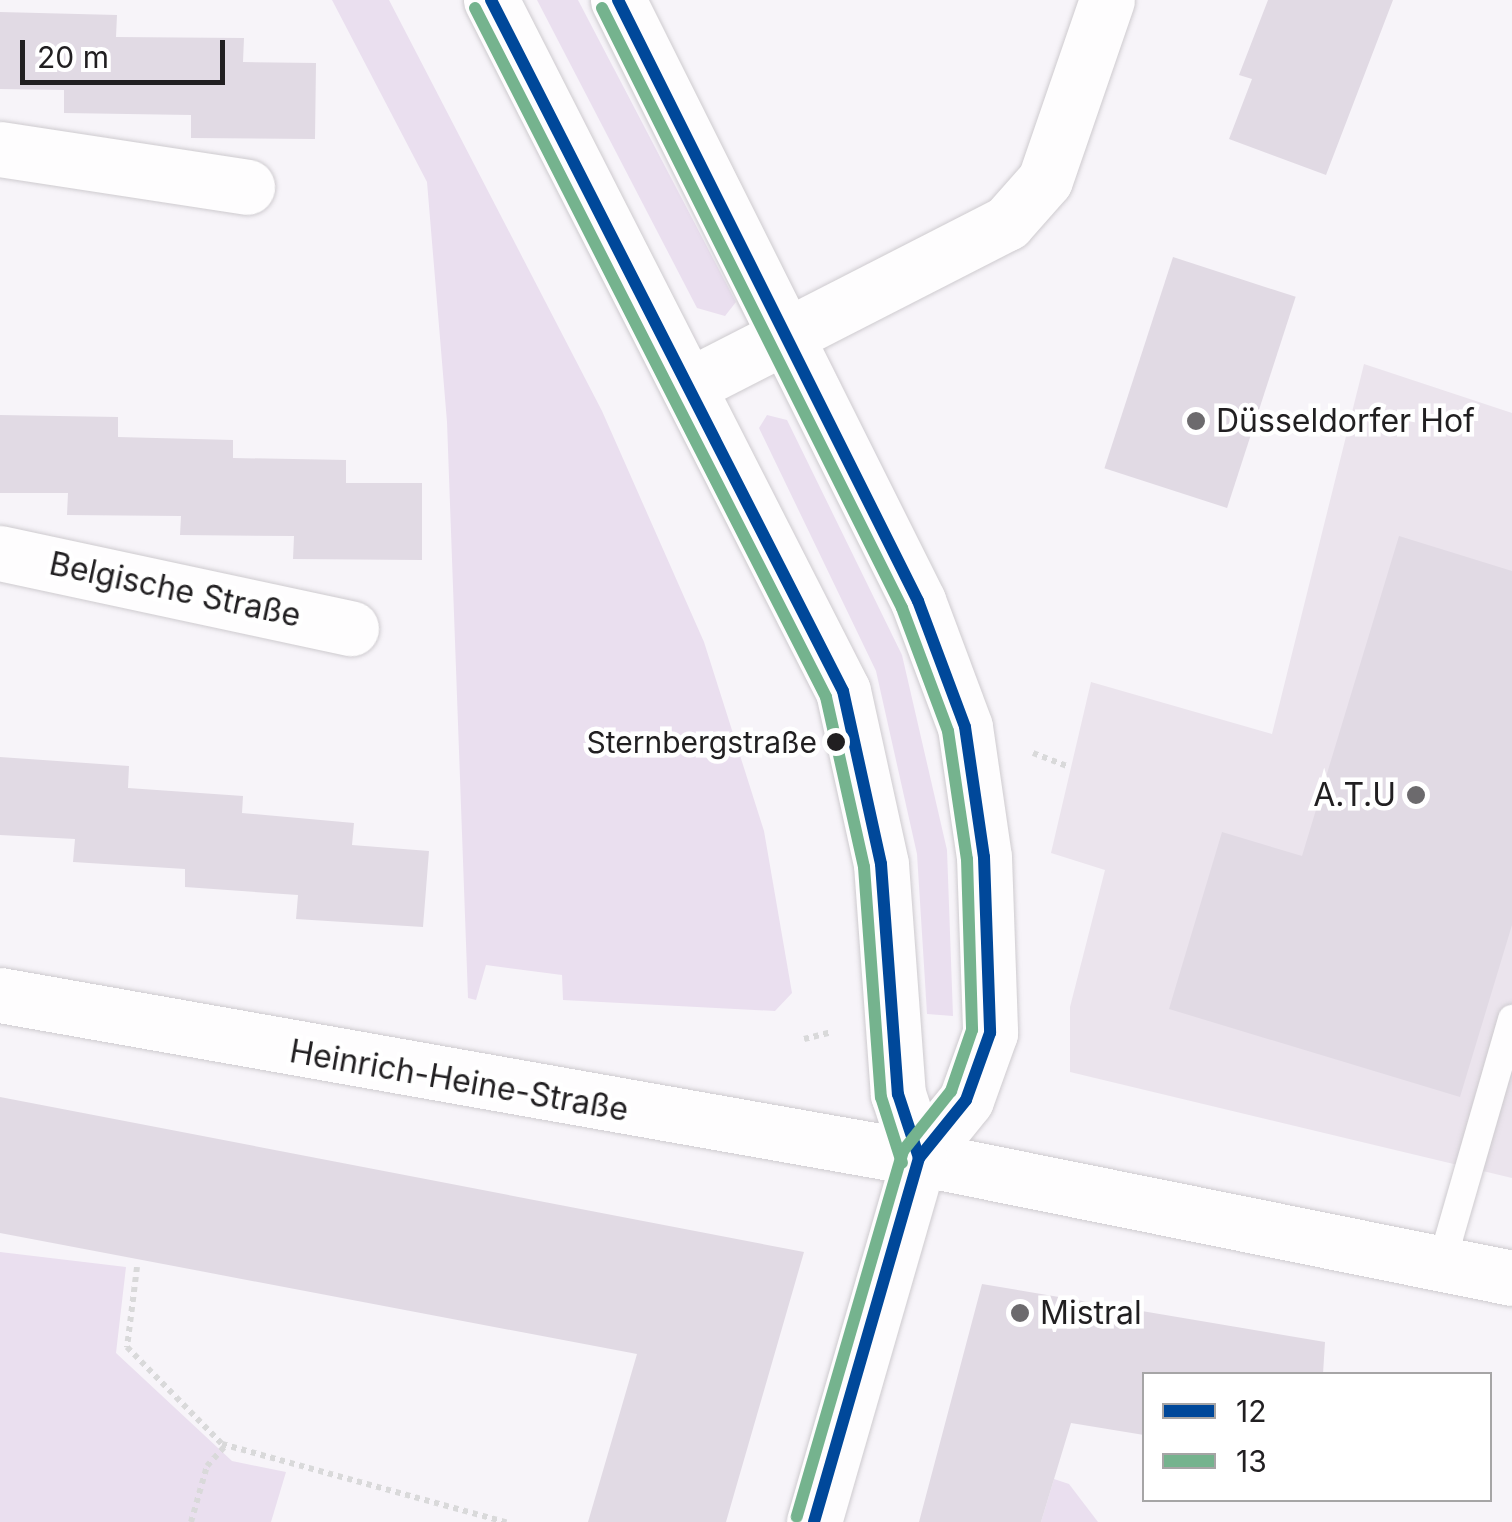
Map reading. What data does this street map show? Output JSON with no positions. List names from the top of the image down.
{
  "streets": {
    "main road": ["Belgische Straße", "Heinrich-Heine-Straße"]
  },
  "places": [
    "Düsseldorfer Hof",
    "Sternbergstraße",
    "A.T.U",
    "Mistral"
  ],
  "lines": ["transit line 12", "transit line 13"],
  "legend": ["12", "13"],
  "scale_bar": "20 m"
}
